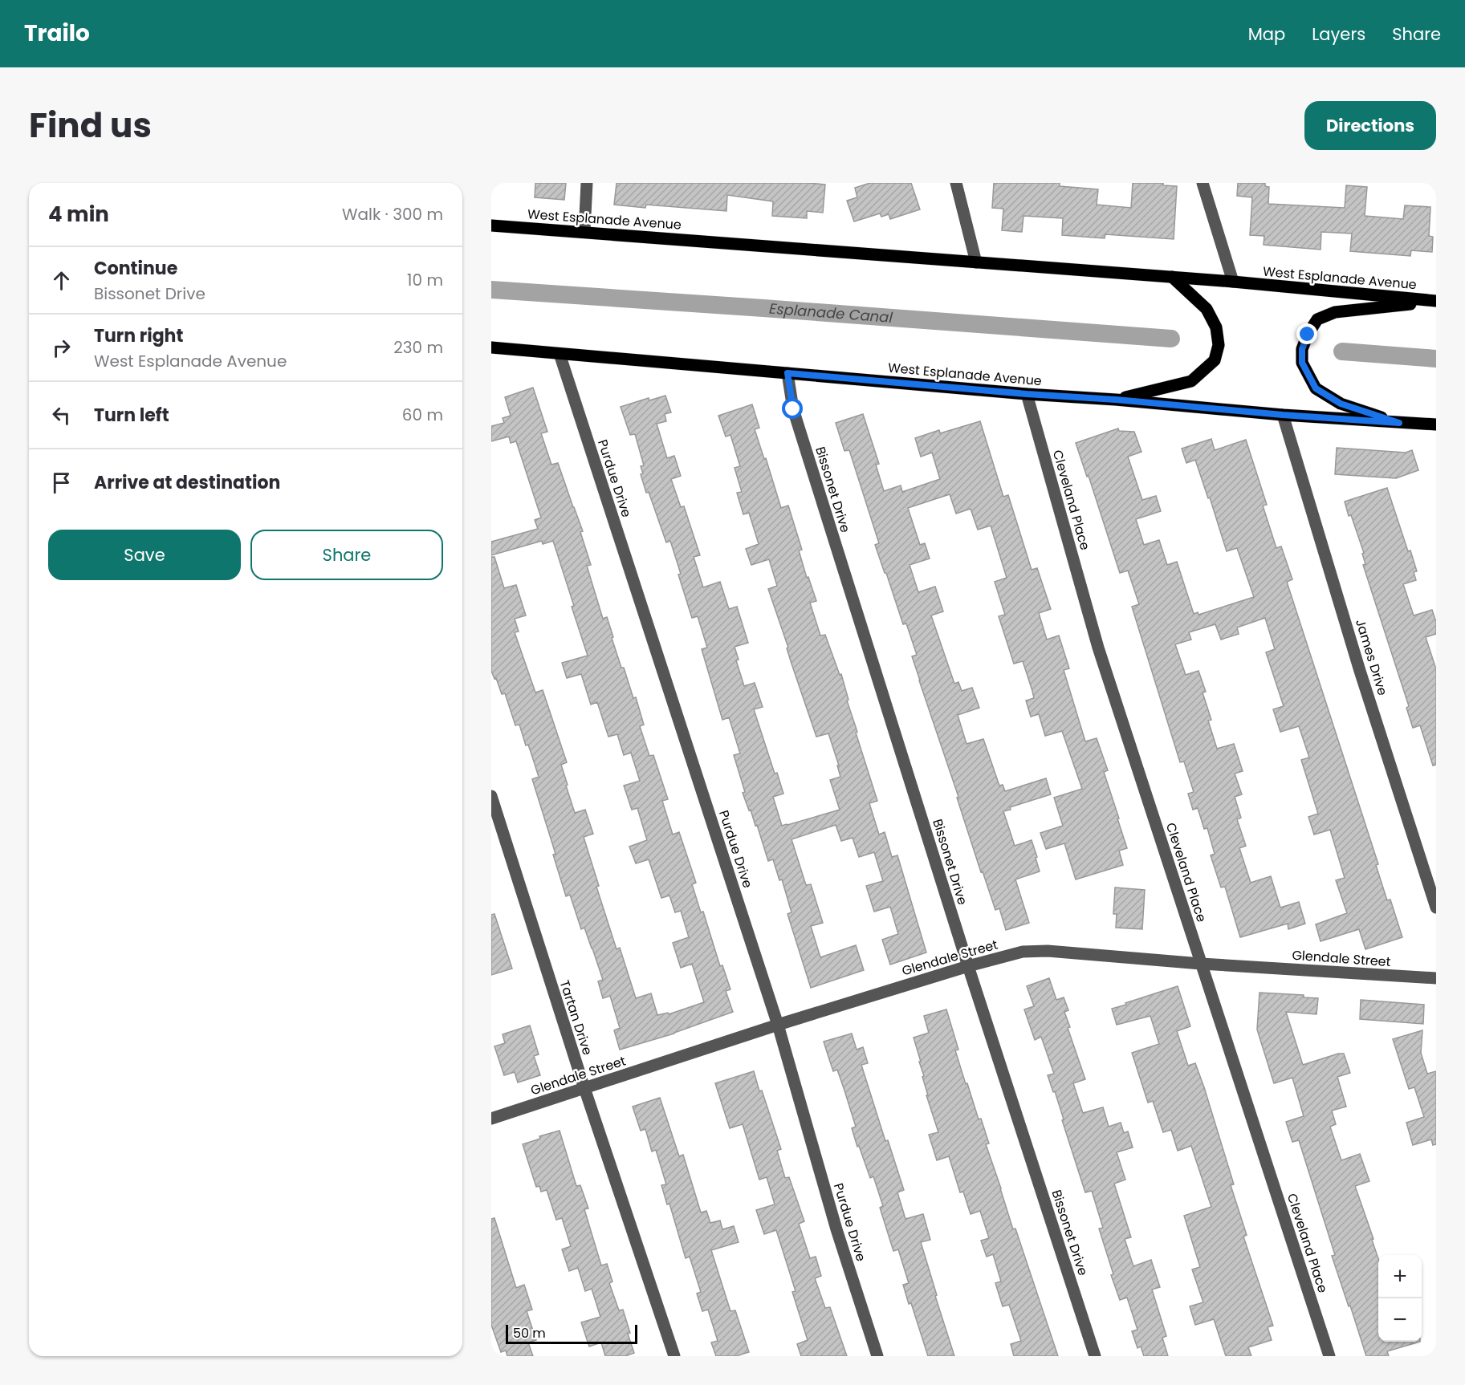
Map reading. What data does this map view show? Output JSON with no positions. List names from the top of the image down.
{
  "streets": {
    "main road": ["West Esplanade Avenue"],
    "street": [
      "Purdue Drive",
      "Bissonet Drive",
      "Cleveland Place",
      "James Drive",
      "Glendale Street",
      "Tartan Drive"
    ]
  },
  "crossings": [
    ["West Esplanade Avenue", "Purdue Drive"],
    ["West Esplanade Avenue", "Bissonet Drive"],
    ["West Esplanade Avenue", "Cleveland Place"],
    ["West Esplanade Avenue", "James Drive"],
    ["Purdue Drive", "Glendale Street"],
    ["Bissonet Drive", "Glendale Street"],
    ["Cleveland Place", "Glendale Street"],
    ["Glendale Street", "Tartan Drive"]
  ],
  "water": ["Esplanade Canal"],
  "scale_bar": "50 m",
  "page": {
    "header": "Trailo",
    "nav": ["Map", "Layers", "Share"],
    "title": "Find us",
    "buttons": [
      "Directions",
      ["Save", "Share"]
    ],
    "heading": ["4 min", "Walk · 300 m"],
    "list": [
      ["Continue", "Bissonet Drive", "10 m"],
      ["Turn right", "West Esplanade Avenue", "230 m"],
      ["Turn left", "60 m"],
      "Arrive at destination"
    ],
    "map_buttons": ["+", "−"],
    "scale": "50 m"
  }
}
